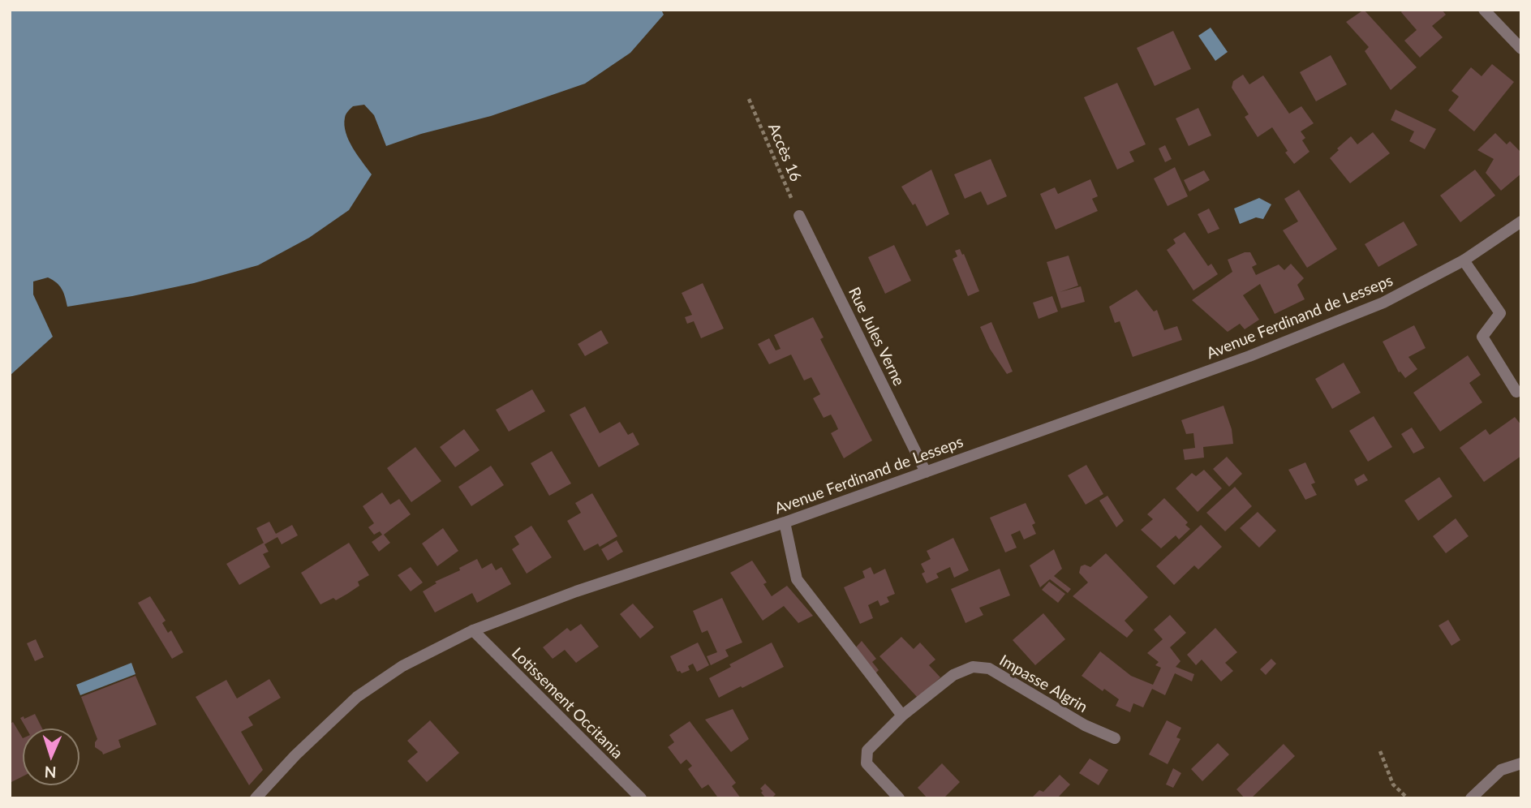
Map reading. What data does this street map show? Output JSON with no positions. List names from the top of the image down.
{
  "streets": {
    "street": [
      "Avenue Ferdinand de Lesseps",
      "Rue Jules Verne",
      "Impasse Algrin",
      "Lotissement Occitania"
    ],
    "path": ["Accès 16"]
  },
  "crossings": [
    ["Accès 16", "Rue Jules Verne"],
    ["Avenue Ferdinand de Lesseps", "Rue Jules Verne"],
    ["Avenue Ferdinand de Lesseps", "Lotissement Occitania"]
  ],
  "north": "bottom"
}
